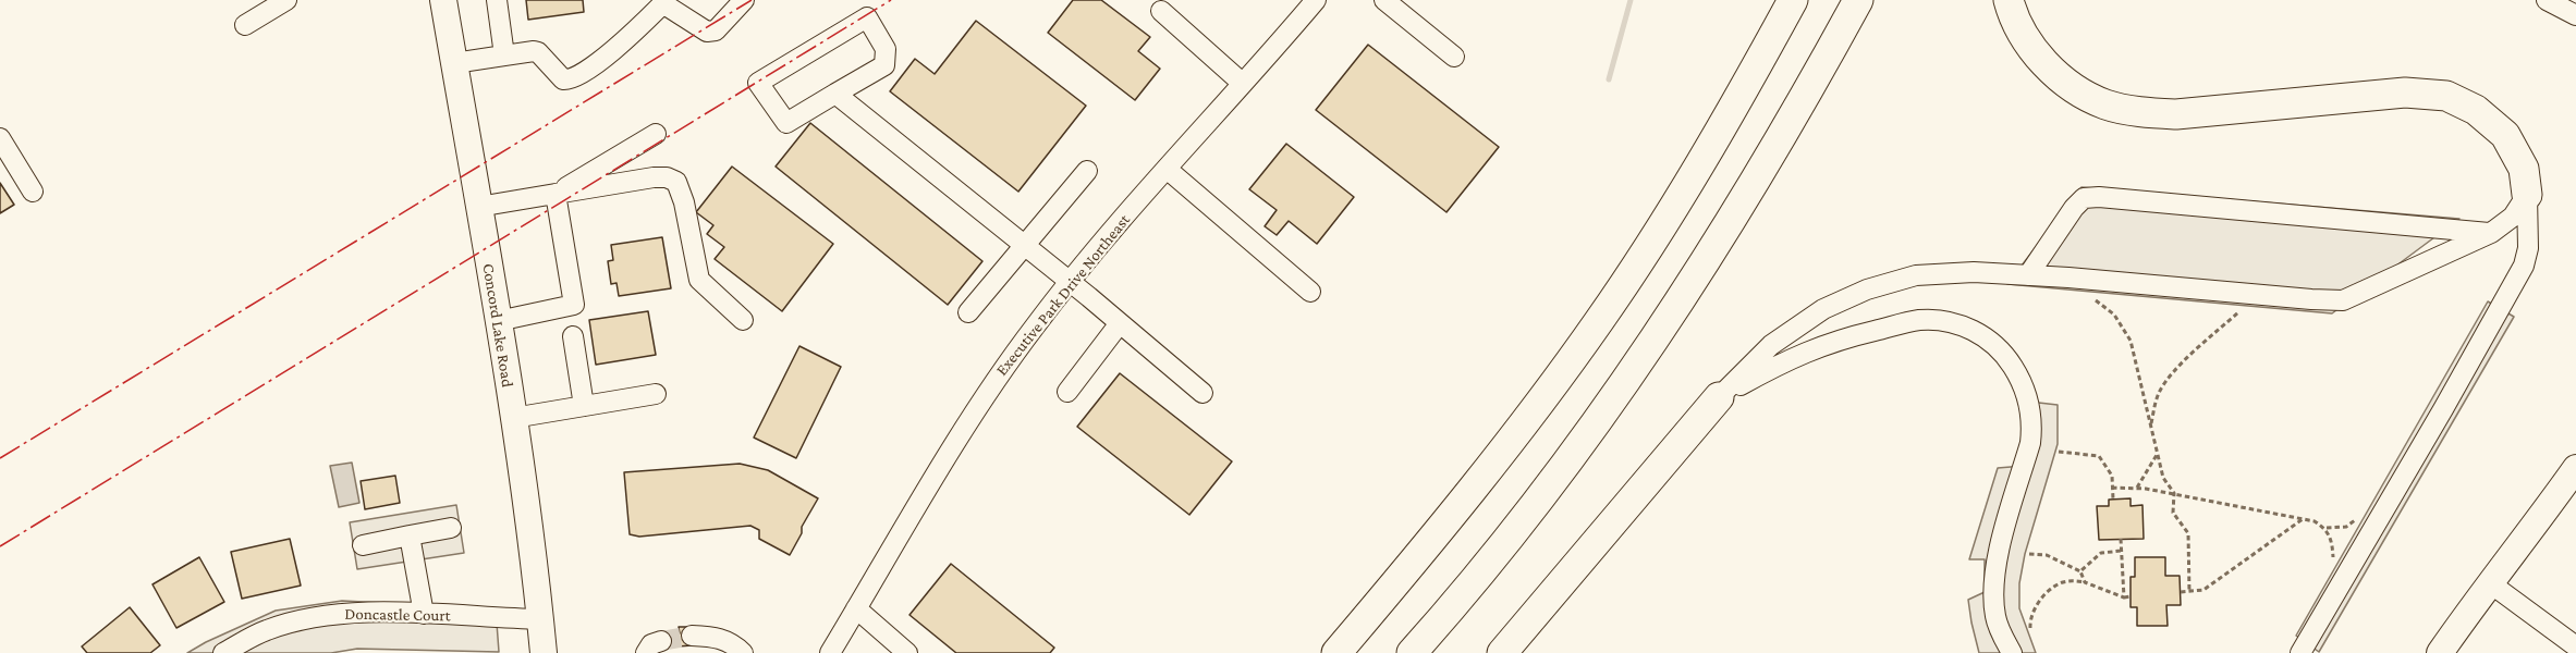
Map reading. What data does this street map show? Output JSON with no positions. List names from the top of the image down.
{
  "streets": {
    "main road": ["Concord Lake Road"],
    "street": ["Executive Park Drive Northeast", "Doncastle Court"]
  },
  "crossings": [
    ["Concord Lake Road", "Doncastle Court"]
  ]
}
